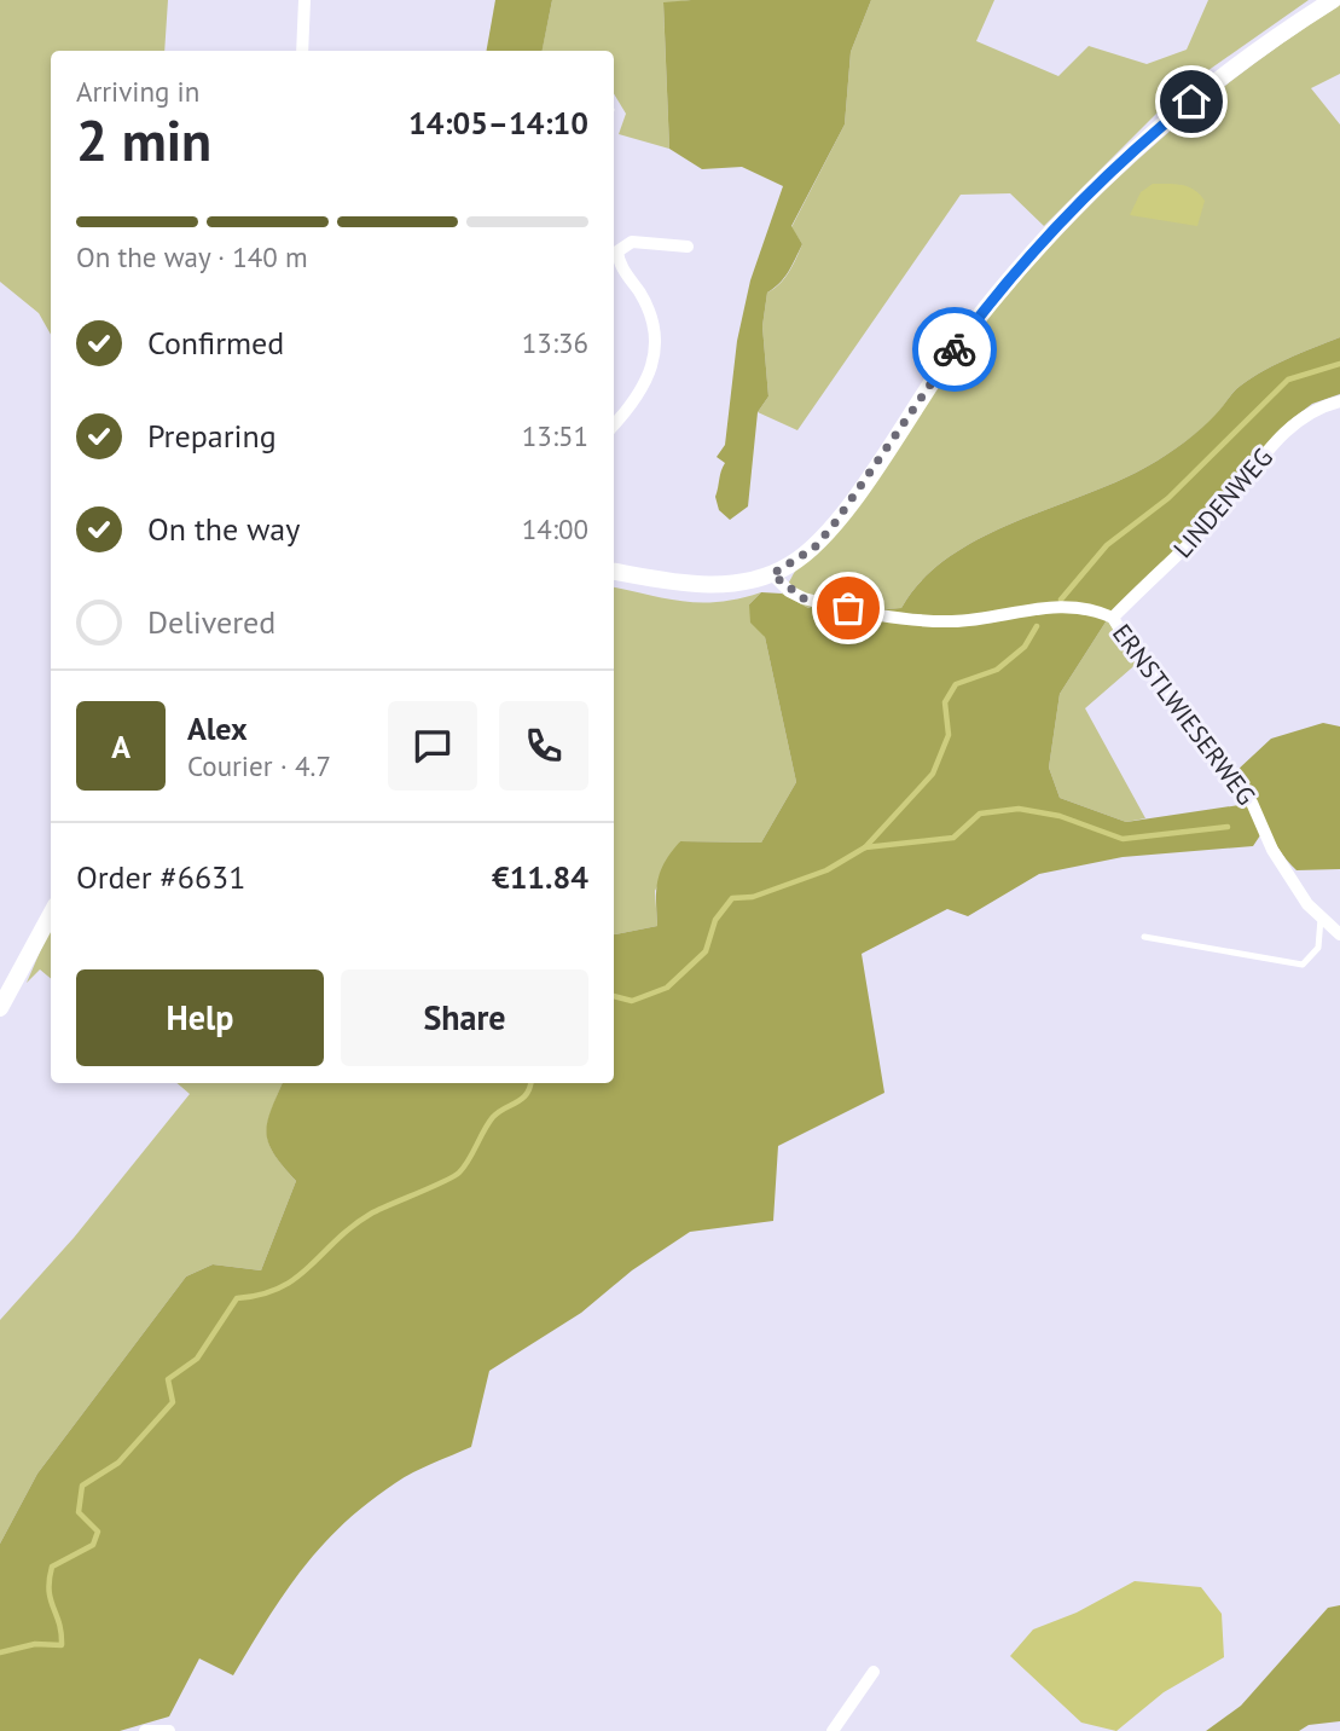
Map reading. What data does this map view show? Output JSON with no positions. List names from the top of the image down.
{
  "streets": {
    "street": ["LINDENWEG", "ERNSTLWIESERWEG"]
  },
  "crossings": [
    ["LINDENWEG", "ERNSTLWIESERWEG"]
  ],
  "page": {
    "heading": ["2 min", "Arriving in", "14:05–14:10"],
    "panel": [
      "Alex",
      "Courier · 4.7",
      "Order #6631",
      "€11.84"
    ],
    "bar": "On the way · 140 m",
    "list": [
      ["Confirmed", "13:36"],
      ["Preparing", "13:51"],
      ["On the way", "14:00"],
      "Delivered"
    ],
    "round": "A",
    "buttons": ["Help", "Share"]
  }
}
